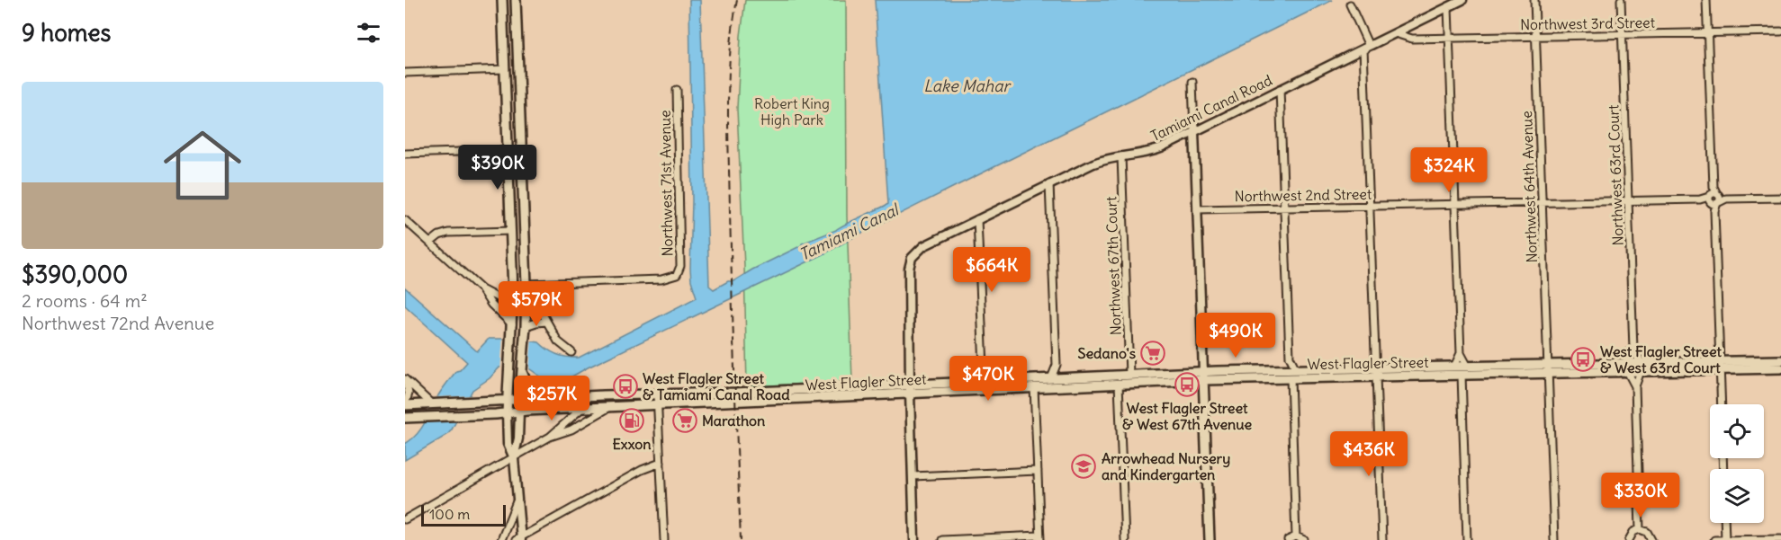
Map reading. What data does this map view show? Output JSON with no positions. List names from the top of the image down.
{
  "streets": {
    "main road": ["West Flagler Street"],
    "street": [
      "Northwest 3rd Street",
      "Tamiami Canal Road",
      "Northwest 63rd Court",
      "Northwest 71st Avenue",
      "Northwest 64th Avenue",
      "Northwest 2nd Street",
      "Northwest 67th Court"
    ]
  },
  "crossings": [
    ["Northwest 3rd Street", "Tamiami Canal Road"],
    ["Northwest 3rd Street", "Northwest 63rd Court"],
    ["Northwest 3rd Street", "Northwest 64th Avenue"],
    ["Tamiami Canal Road", "Northwest 67th Court"],
    ["Tamiami Canal Road", "West Flagler Street"],
    ["Northwest 63rd Court", "Northwest 2nd Street"],
    ["Northwest 63rd Court", "West Flagler Street"],
    ["Northwest 64th Avenue", "Northwest 2nd Street"],
    ["Northwest 64th Avenue", "West Flagler Street"],
    ["Northwest 67th Court", "West Flagler Street"]
  ],
  "water": ["Lake Mahar", "Tamiami Canal"],
  "parks": ["Robert King High Park"],
  "places": {
    "supermarket": ["Sedano's", "Marathon"],
    "bus stop": ["West Flagler Street & West 63rd Court", "West Flagler Street & West 67th Avenue", "West Flagler Street & Tamiami Canal Road"],
    "fuel station": ["Exxon"],
    "school or university": ["Arrowhead Nursery and Kindergarten"]
  },
  "scale_bar": "100 m",
  "page": {
    "heading": "9 homes",
    "list": [
      {
        "name": "$390,000",
        "note": "2 rooms · 64 m² · Northwest 72nd Avenue"
      }
    ],
    "price": [
      "$390K",
      "$324K",
      "$664K",
      "$579K",
      "$490K",
      "$470K",
      "$257K",
      "$436K",
      "$330K"
    ],
    "scale": "100 m"
  }
}
